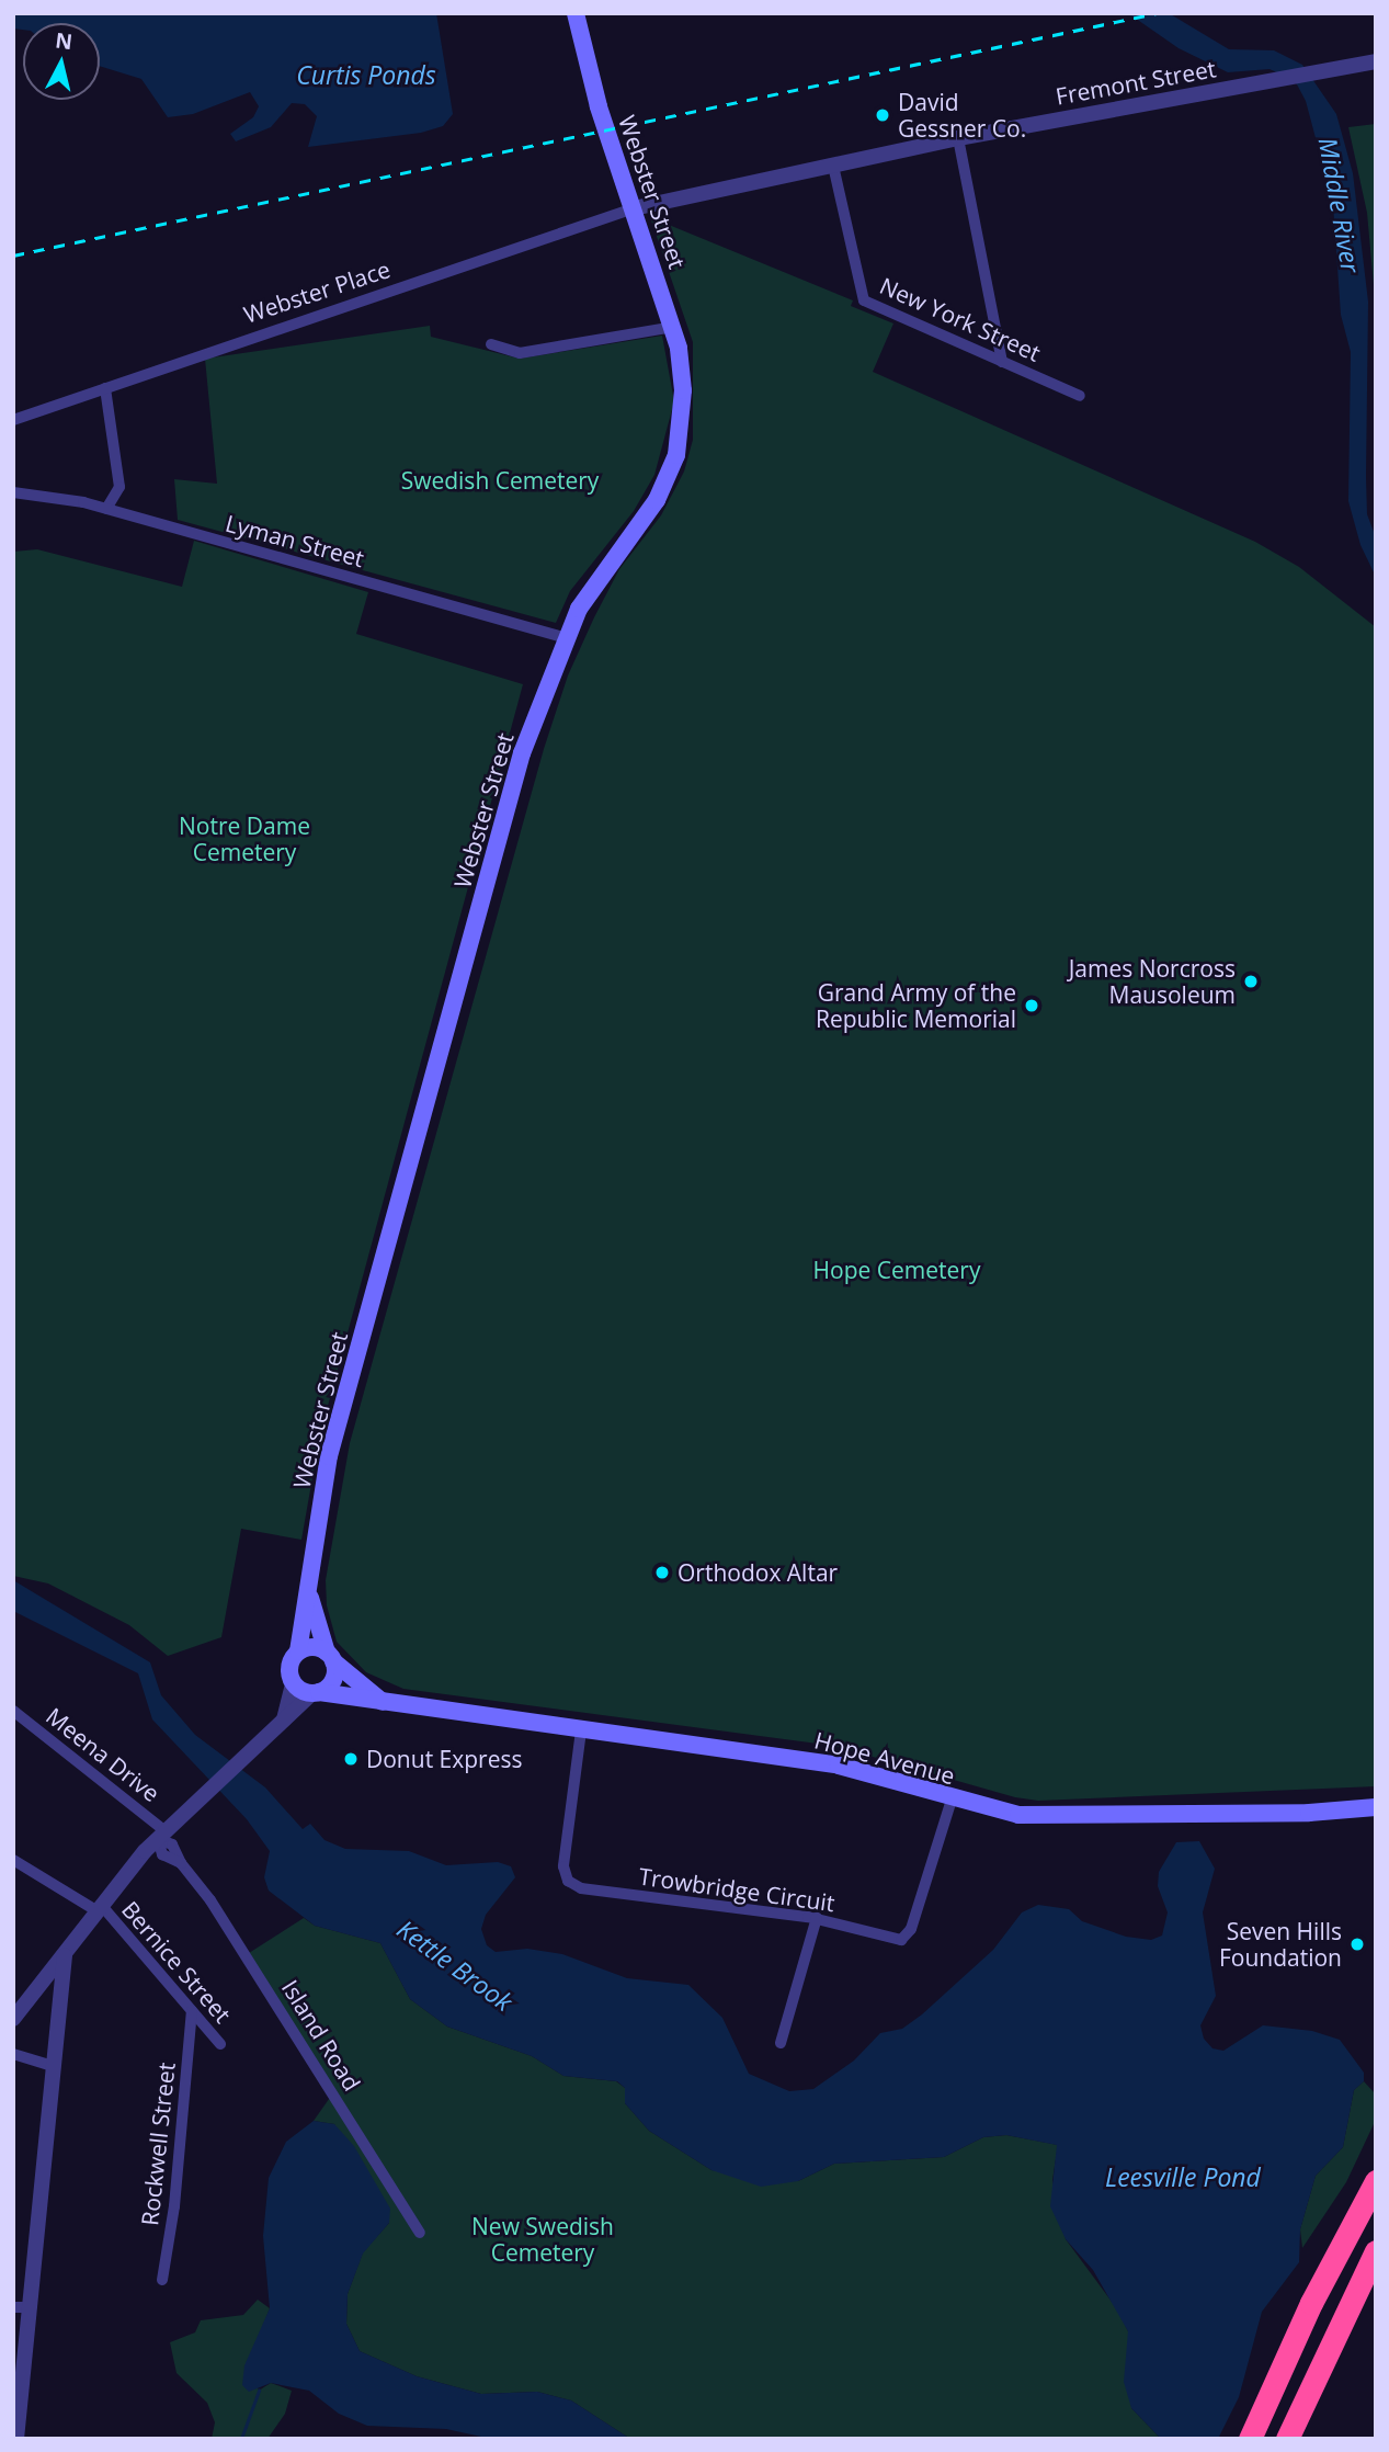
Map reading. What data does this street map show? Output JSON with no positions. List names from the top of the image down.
{
  "streets": {
    "main road": ["Webster Street", "Hope Avenue"],
    "street": [
      "Fremont Street",
      "Webster Place",
      "New York Street",
      "Lyman Street",
      "Meena Drive",
      "Trowbridge Circuit",
      "Bernice Street",
      "Island Road",
      "Rockwell Street"
    ]
  },
  "crossings": [
    ["Fremont Street", "Webster Street"],
    ["Fremont Street", "Webster Place"],
    ["Fremont Street", "New York Street"],
    ["Webster Street", "Webster Place"],
    ["Webster Street", "Lyman Street"],
    ["Webster Street", "Hope Avenue"],
    ["Meena Drive", "Island Road"],
    ["Hope Avenue", "Trowbridge Circuit"],
    ["Bernice Street", "Rockwell Street"]
  ],
  "water": [
    "Curtis Ponds",
    "Middle River",
    "Kettle Brook",
    "Leesville Pond"
  ],
  "parks": [
    "Swedish Cemetery",
    "Notre Dame Cemetery",
    "Hope Cemetery",
    "New Swedish Cemetery"
  ],
  "places": [
    "David Gessner Co.",
    "James Norcross Mausoleum",
    "Grand Army of the Republic Memorial",
    "Orthodox Altar",
    "Donut Express",
    "Seven Hills Foundation"
  ],
  "north": "top"
}
